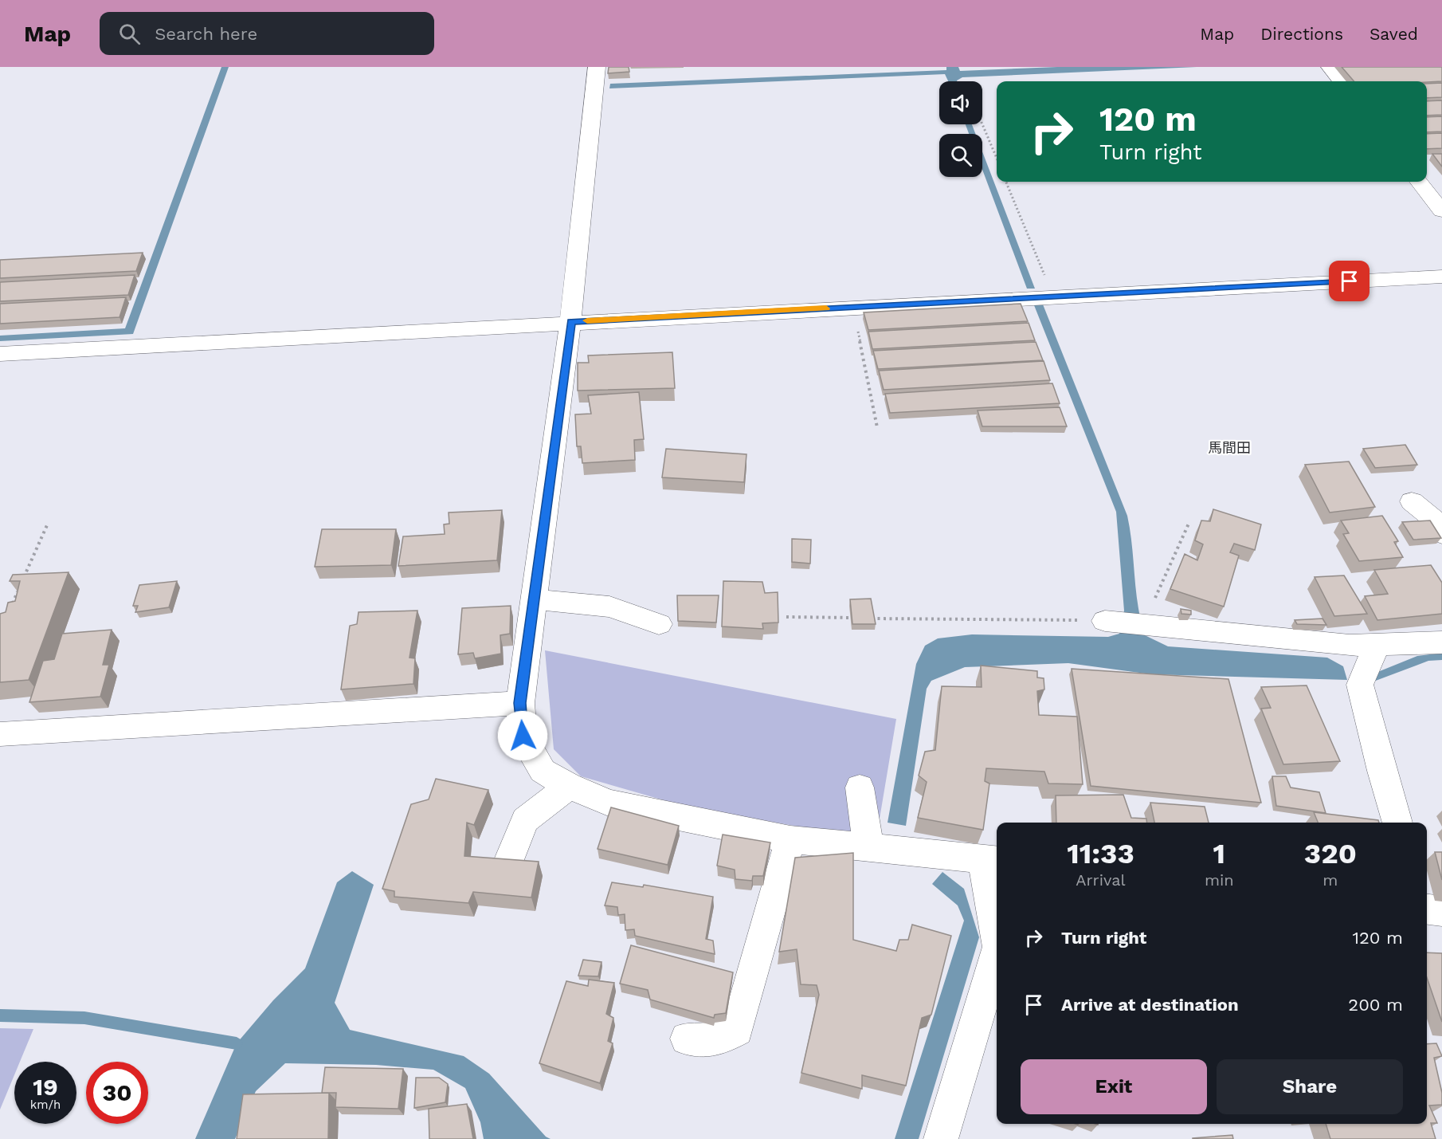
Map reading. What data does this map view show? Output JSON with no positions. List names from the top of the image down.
{
  "districts": ["馬間田"],
  "page": {
    "header": "Map",
    "search": "Search here",
    "nav": ["Map", "Directions", "Saved"],
    "turn": ["120 m", "Turn right"],
    "eta": [
      "11:33",
      "Arrival",
      "1",
      "min",
      "320",
      "m"
    ],
    "list": [
      {
        "name": "Turn right",
        "value": "120 m"
      },
      {
        "name": "Arrive at destination",
        "value": "200 m"
      }
    ],
    "buttons": ["Exit", "Share"],
    "speed": "19 km/h",
    "limit": "30"
  }
}
